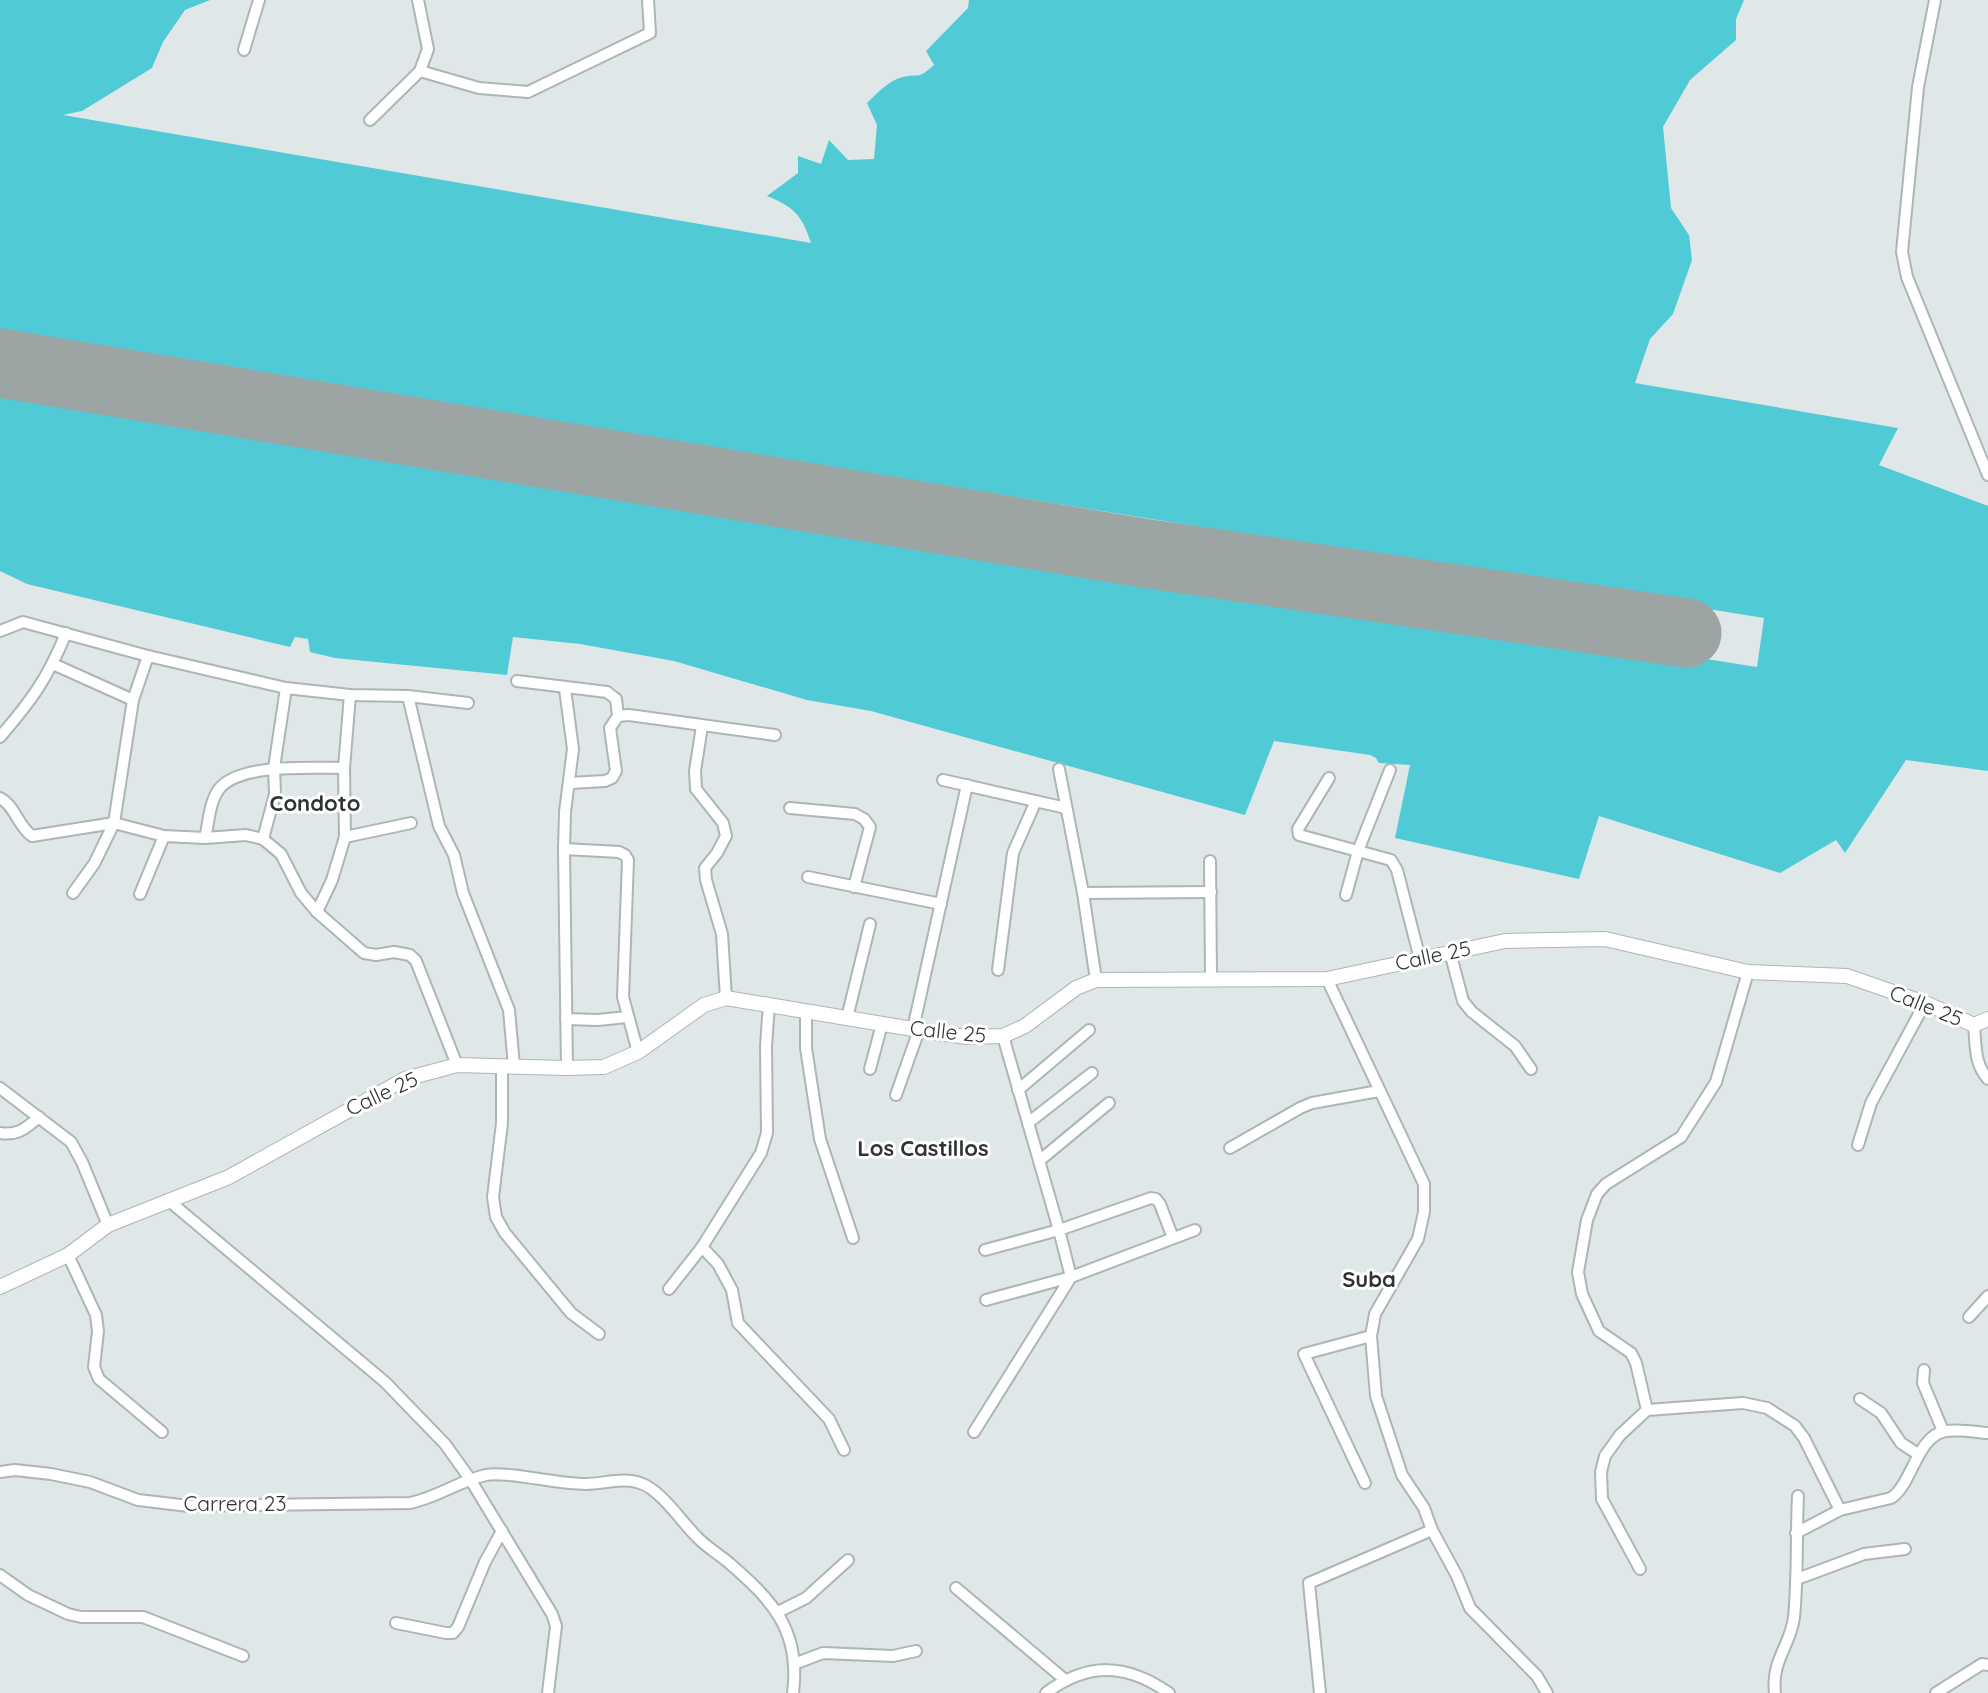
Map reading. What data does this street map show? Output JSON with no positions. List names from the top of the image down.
{
  "streets": {
    "street": ["Calle 25", "Carrera 23"]
  },
  "districts": ["Condoto", "Los Castillos", "Suba"]
}
